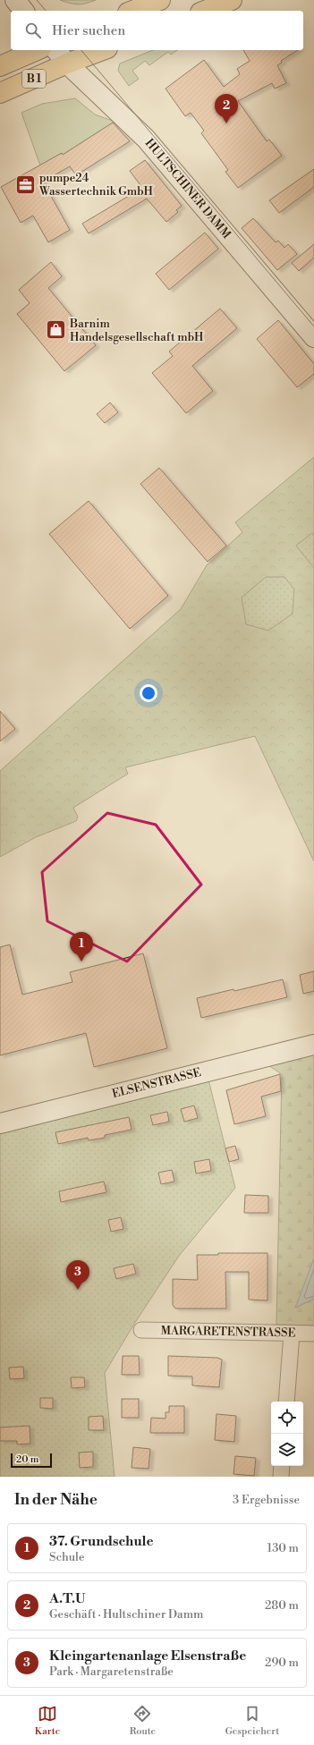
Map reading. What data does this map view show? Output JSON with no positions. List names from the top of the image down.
{
  "streets": {
    "main road": ["B 1", "HULTSCHINER DAMM", "ELSENSTRASSE"],
    "street": ["MARGARETENSTRASSE"]
  },
  "crossings": [
    ["B 1", "HULTSCHINER DAMM"]
  ],
  "places": {
    "office": ["pumpe24 Wassertechnik GmbH"],
    "shop": ["Barnim Handelsgesellschaft mbH"]
  },
  "scale_bar": "20 m",
  "page": {
    "search": "Hier suchen",
    "pins": ["2", "1", "3"],
    "scale": "20 m",
    "heading": ["In der Nähe", "3 Ergebnisse"],
    "list": [
      {
        "mark": "1",
        "name": "37. Grundschule",
        "note": "Schule",
        "value": "130 m"
      },
      {
        "mark": "2",
        "name": "A.T.U",
        "note": "Geschäft · Hultschiner Damm",
        "value": "280 m"
      },
      {
        "mark": "3",
        "name": "Kleingartenanlage Elsenstraße",
        "note": "Park · Margaretenstraße",
        "value": "290 m"
      }
    ],
    "nav": ["Karte", "Route", "Gespeichert"]
  }
}
